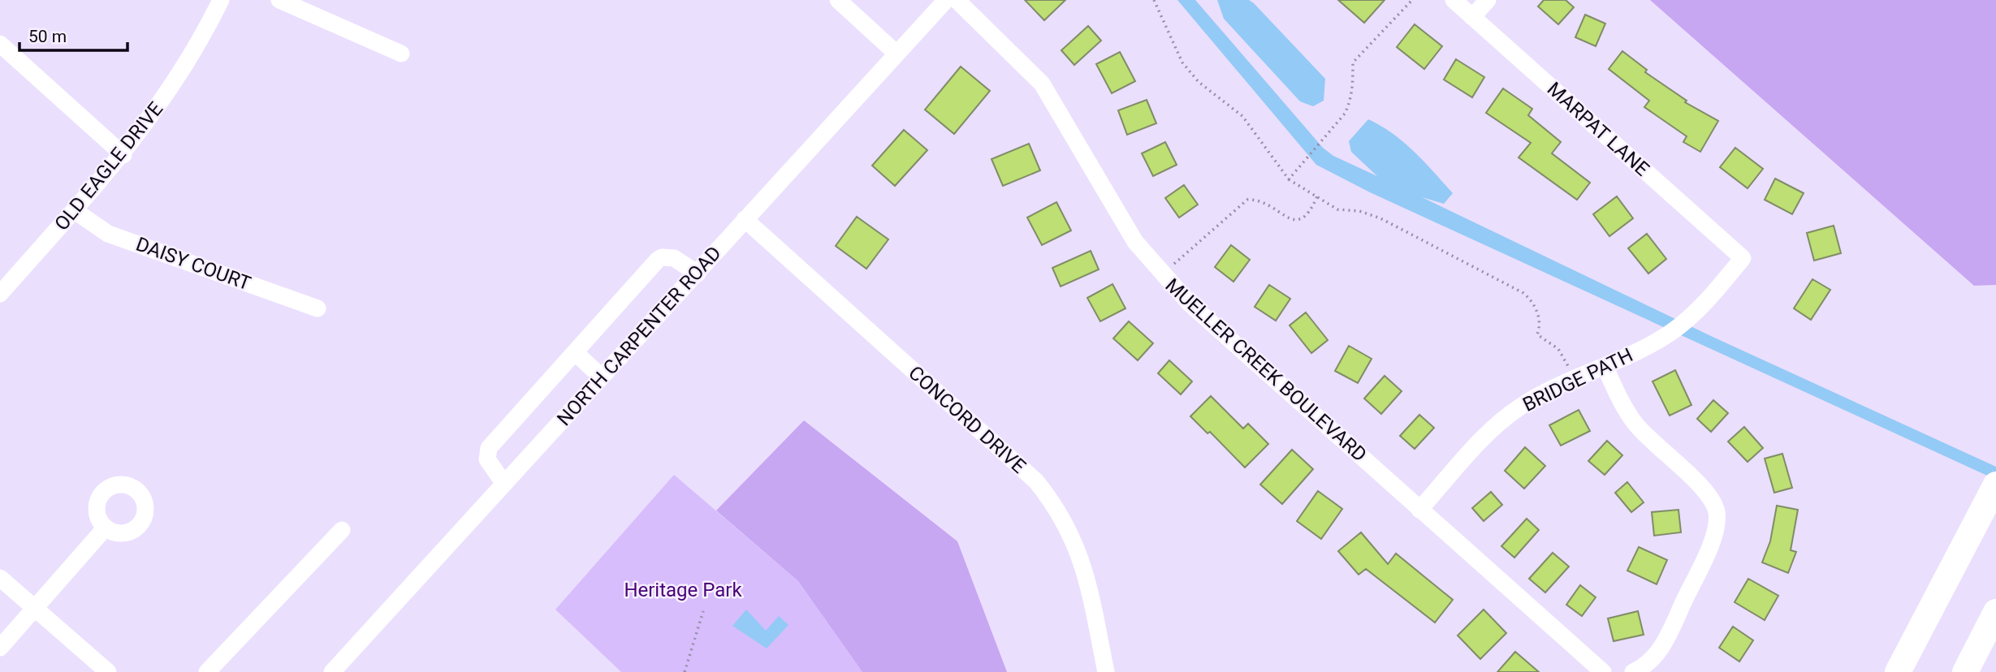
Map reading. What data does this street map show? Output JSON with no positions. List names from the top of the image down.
{
  "streets": {
    "street": [
      "MARPAT LANE",
      "OLD EAGLE DRIVE",
      "DAISY COURT",
      "NORTH CARPENTER ROAD",
      "MUELLER CREEK BOULEVARD",
      "BRIDGE PATH",
      "CONCORD DRIVE"
    ]
  },
  "crossings": [
    ["MARPAT LANE", "BRIDGE PATH"],
    ["OLD EAGLE DRIVE", "DAISY COURT"],
    ["NORTH CARPENTER ROAD", "CONCORD DRIVE"],
    ["MUELLER CREEK BOULEVARD", "BRIDGE PATH"]
  ],
  "parks": ["Heritage Park"],
  "scale_bar": "50 m"
}
